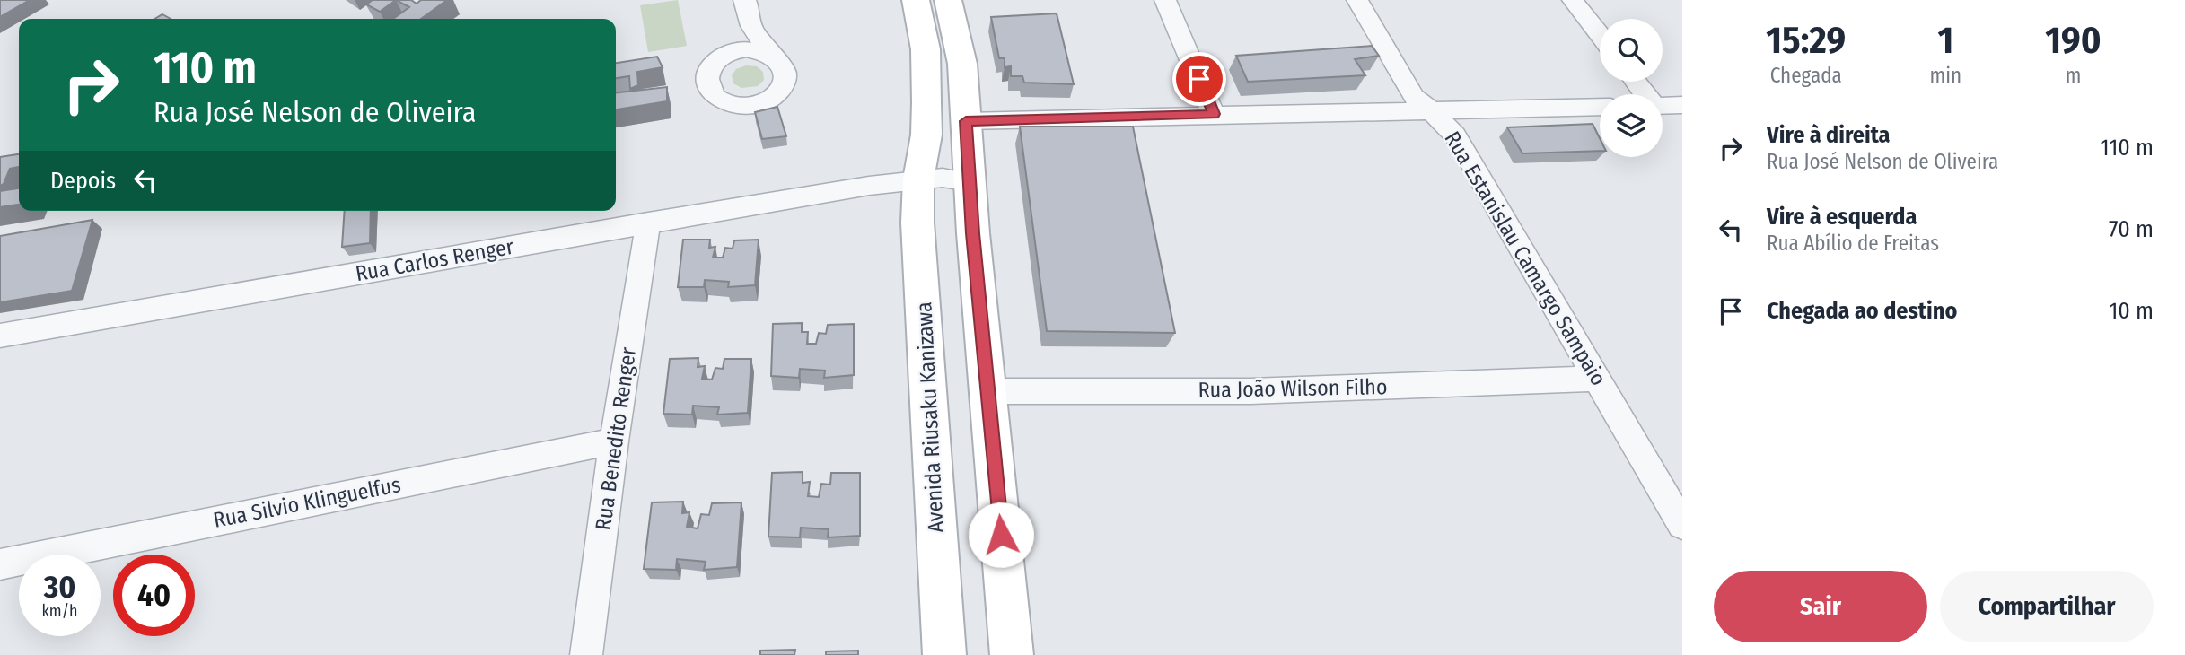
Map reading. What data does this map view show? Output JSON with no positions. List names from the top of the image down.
{
  "streets": {
    "street": [
      "Rua Estanislau Camargo Sampaio",
      "Rua Carlos Renger",
      "Rua João Wilson Filho",
      "Avenida Riusaku Kanizawa",
      "Rua Benedito Renger",
      "Rua Silvio Klinguelfus"
    ]
  },
  "crossings": [
    ["Rua Estanislau Camargo Sampaio", "Rua João Wilson Filho"],
    ["Rua Carlos Renger", "Avenida Riusaku Kanizawa"],
    ["Rua Carlos Renger", "Rua Benedito Renger"],
    ["Rua Benedito Renger", "Rua Silvio Klinguelfus"]
  ],
  "page": {
    "eta": [
      "15:29",
      "Chegada",
      "1",
      "min",
      "190",
      "m"
    ],
    "turn": ["110 m", "Rua José Nelson de Oliveira"],
    "list": [
      {
        "name": "Vire à direita",
        "note": "Rua José Nelson de Oliveira",
        "value": "110 m"
      },
      {
        "name": "Vire à esquerda",
        "note": "Rua Abílio de Freitas",
        "value": "70 m"
      },
      {
        "name": "Chegada ao destino",
        "value": "10 m"
      }
    ],
    "then": "Depois",
    "speed": "30 km/h",
    "limit": "40",
    "buttons": ["Sair", "Compartilhar"]
  }
}
